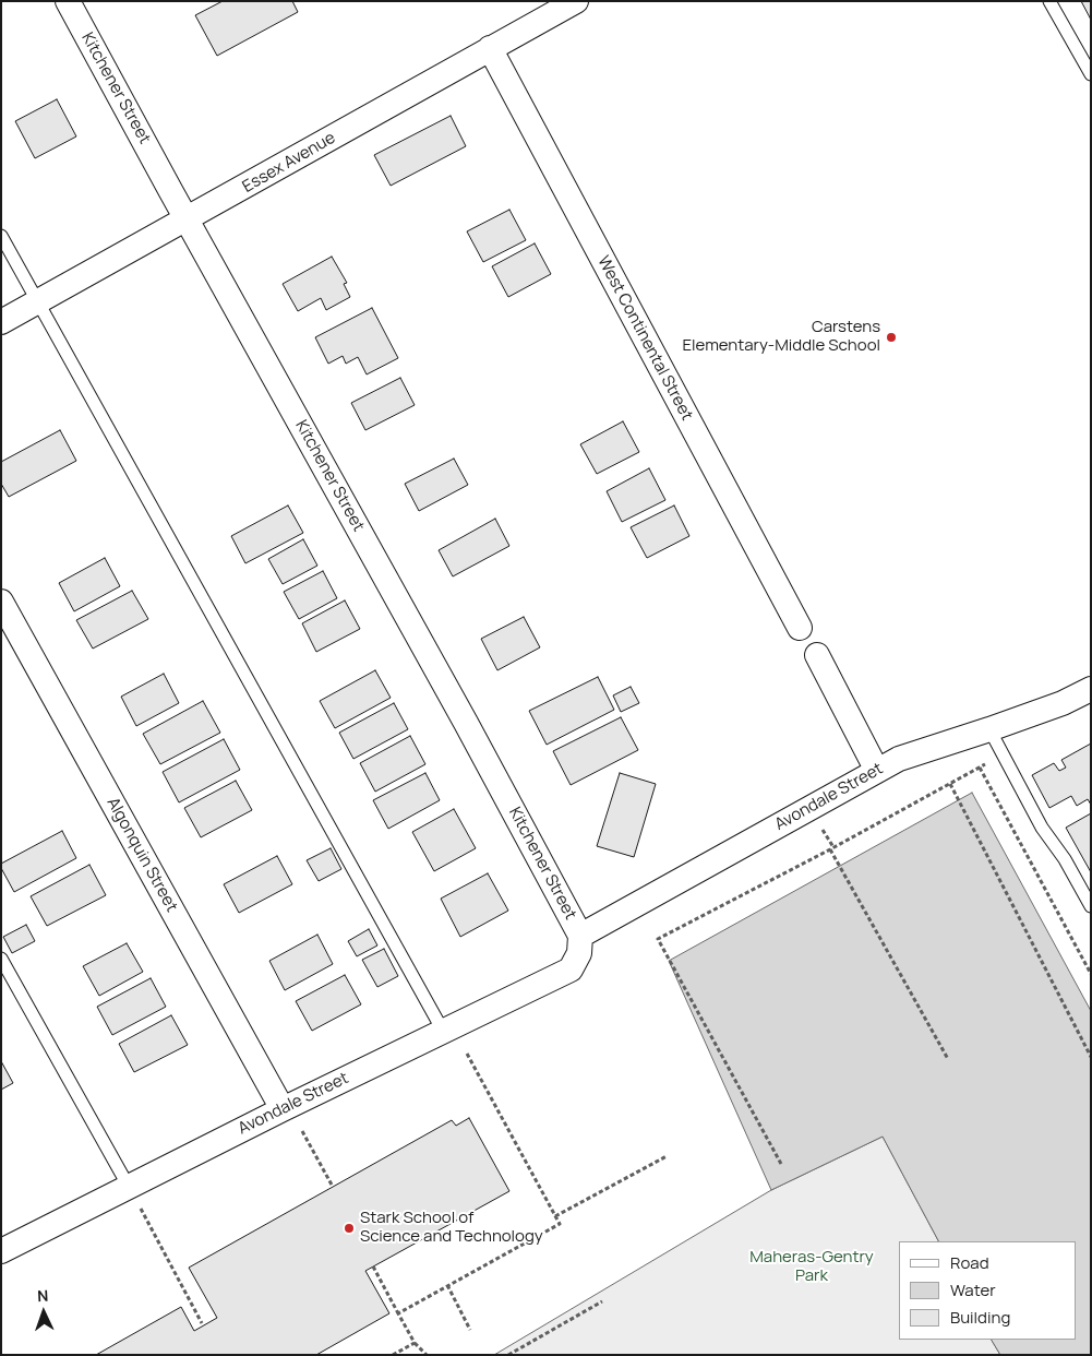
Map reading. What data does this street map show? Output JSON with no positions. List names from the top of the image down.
{
  "streets": {
    "street": [
      "Kitchener Street",
      "Essex Avenue",
      "West Continental Street",
      "Avondale Street",
      "Algonquin Street"
    ]
  },
  "crossings": [
    ["Kitchener Street", "Essex Avenue"],
    ["Kitchener Street", "Avondale Street"],
    ["Essex Avenue", "West Continental Street"],
    ["Avondale Street", "Algonquin Street"]
  ],
  "parks": ["Maheras-Gentry Park"],
  "places": ["Carstens Elementary-Middle School", "Stark School of Science and Technology"],
  "legend": ["Road", "Water", "Building"],
  "north": "top"
}
